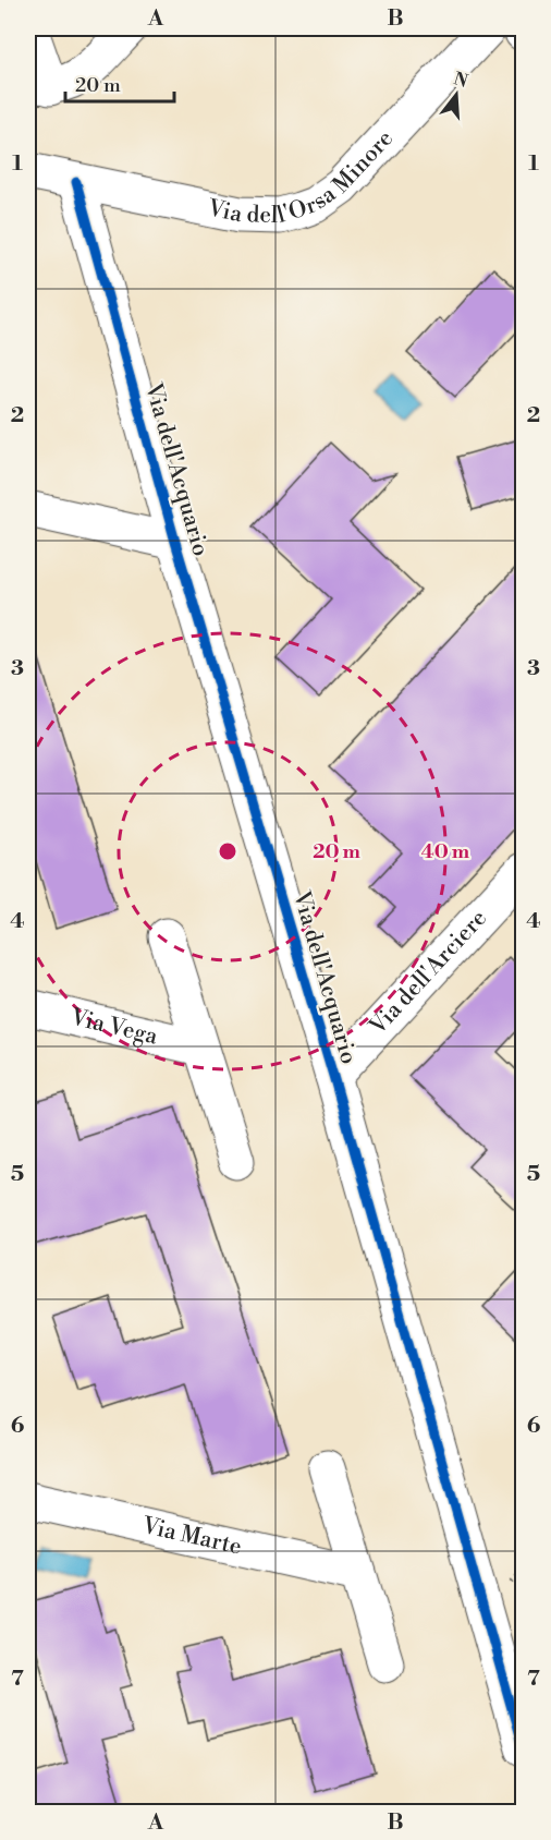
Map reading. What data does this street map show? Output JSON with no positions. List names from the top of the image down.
{
  "streets": {
    "street": [
      "Via dell'Orsa Minore",
      "Via dell'Acquario",
      "Via dell'Arciere",
      "Via Vega",
      "Via Marte"
    ]
  },
  "crossings": [
    ["Via dell'Orsa Minore", "Via dell'Acquario"],
    ["Via dell'Acquario", "Via dell'Arciere"]
  ],
  "scale_bar": "20 m",
  "north": "top",
  "grid": {
    "columns": ["A", "B"],
    "rows": [
      "1",
      "2",
      "3",
      "4",
      "5",
      "6",
      "7"
    ]
  },
  "rings": ["20 m", "40 m"]
}
